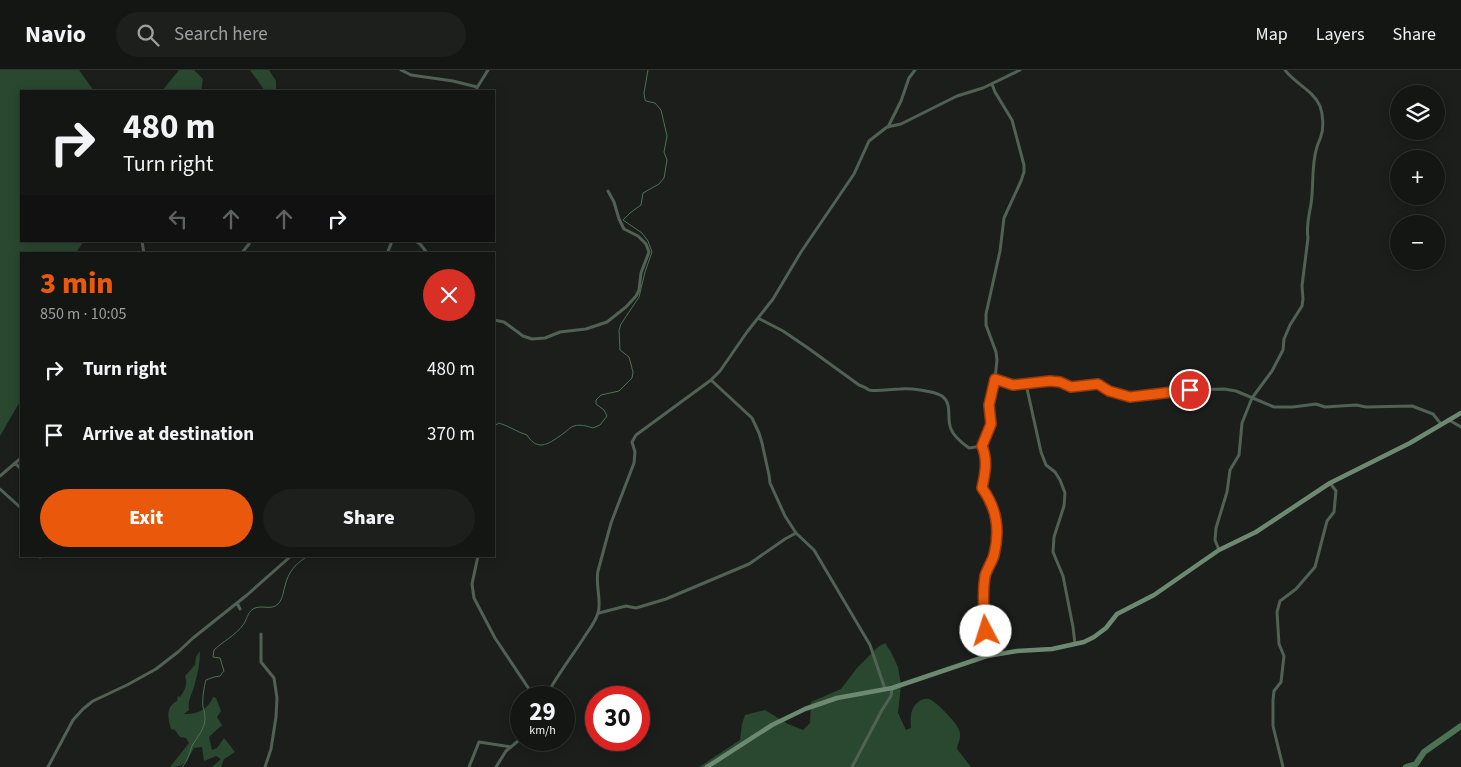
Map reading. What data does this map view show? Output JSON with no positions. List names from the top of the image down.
{
  "page": {
    "header": "Navio",
    "search": "Search here",
    "nav": ["Map", "Layers", "Share"],
    "map_buttons": ["+", "−"],
    "turn": ["480 m", "Turn right"],
    "heading": ["3 min", "850 m · 10:05"],
    "list": [
      {
        "name": "Turn right",
        "value": "480 m"
      },
      {
        "name": "Arrive at destination",
        "value": "370 m"
      }
    ],
    "buttons": ["Exit", "Share"],
    "speed": "29 km/h",
    "limit": "30"
  }
}
